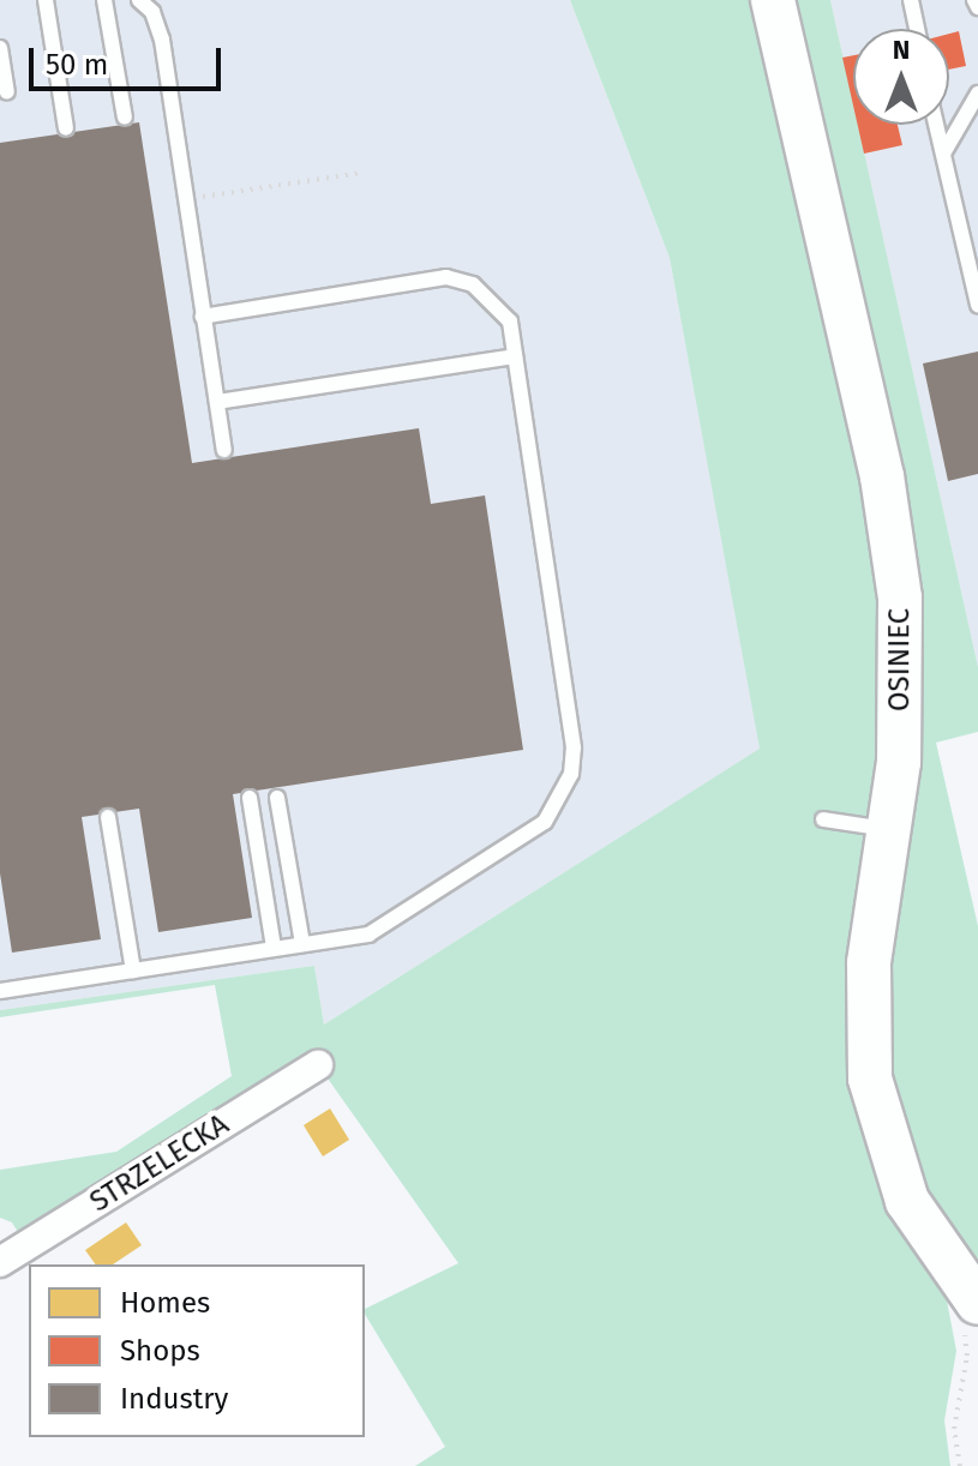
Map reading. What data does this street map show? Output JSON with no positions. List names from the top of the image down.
{
  "streets": {
    "street": ["OSINIEC", "STRZELECKA"]
  },
  "legend": ["Homes", "Shops", "Industry"],
  "scale_bar": "50 m",
  "north": "top"
}
